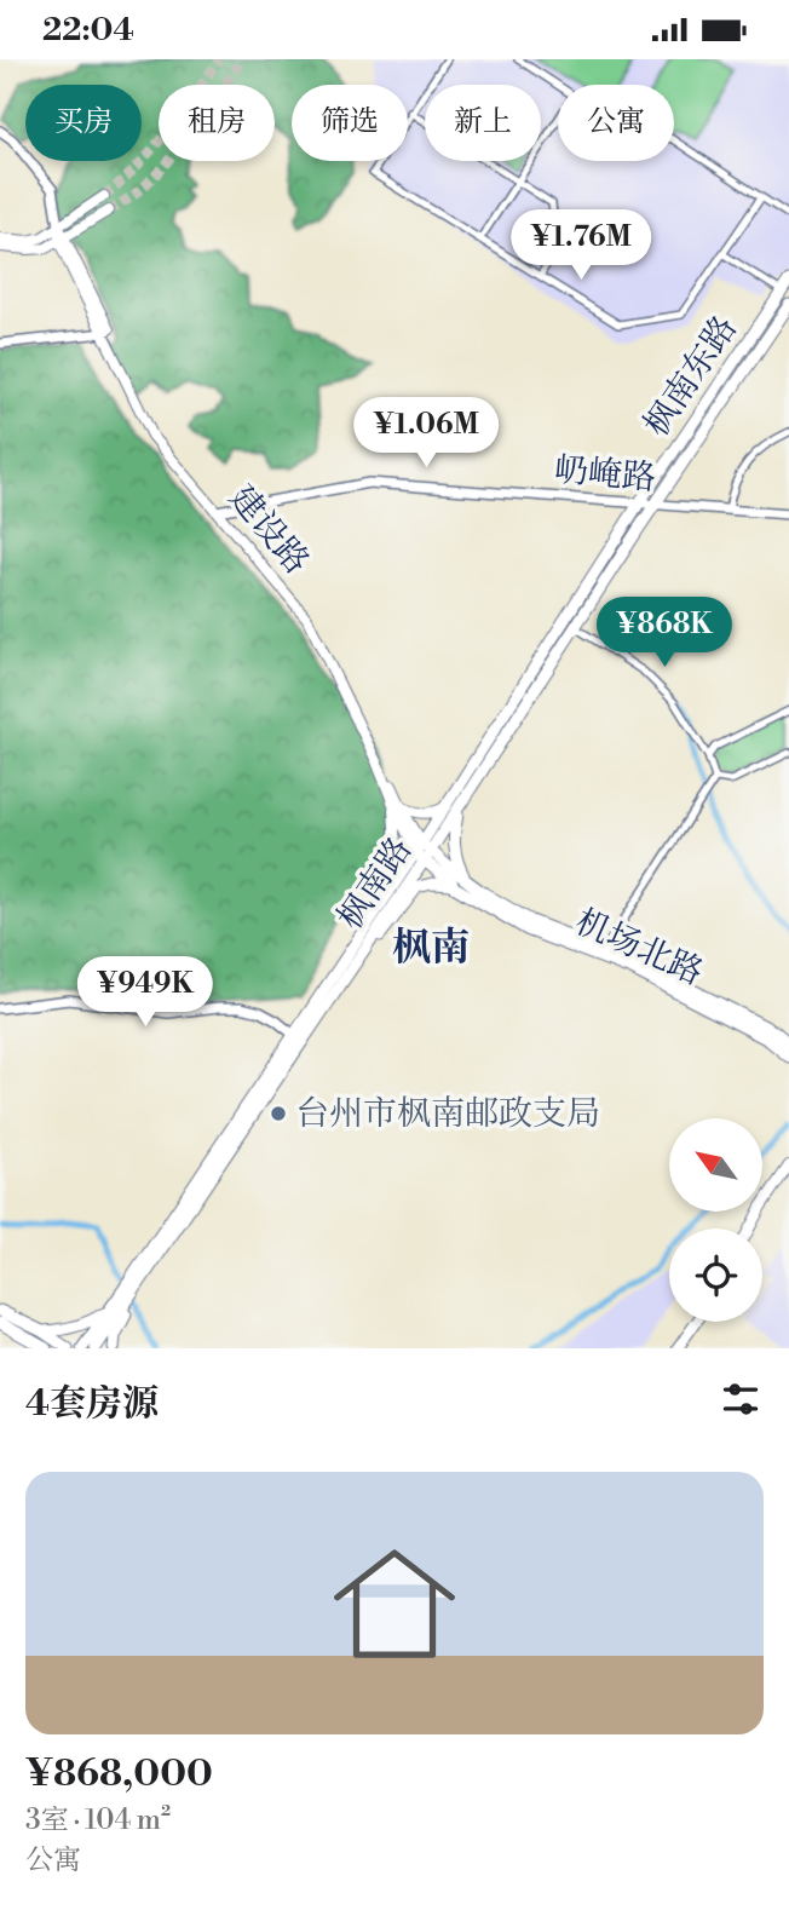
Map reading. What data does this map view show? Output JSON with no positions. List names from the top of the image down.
{
  "streets": {
    "main road": [
      "枫南东路",
      "建设路",
      "枫南路",
      "机场北路"
    ],
    "street": ["屷崦路"]
  },
  "crossings": [
    ["枫南东路", "屷崦路"],
    ["枫南东路", "枫南路"],
    ["屷崦路", "建设路"],
    ["屷崦路", "枫南路"],
    ["建设路", "枫南路"]
  ],
  "districts": ["枫南"],
  "places": ["台州市枫南邮政支局"],
  "north": "top left",
  "page": {
    "status": "22:04",
    "chip": [
      "买房",
      "租房",
      "筛选",
      "新上",
      "公寓"
    ],
    "price": [
      "¥1.76M",
      "¥1.06M",
      "¥868K",
      "¥949K"
    ],
    "heading": "4套房源",
    "list": [
      {
        "name": "¥868,000",
        "note": "3室 · 104 m² · 公寓"
      }
    ]
  }
}
